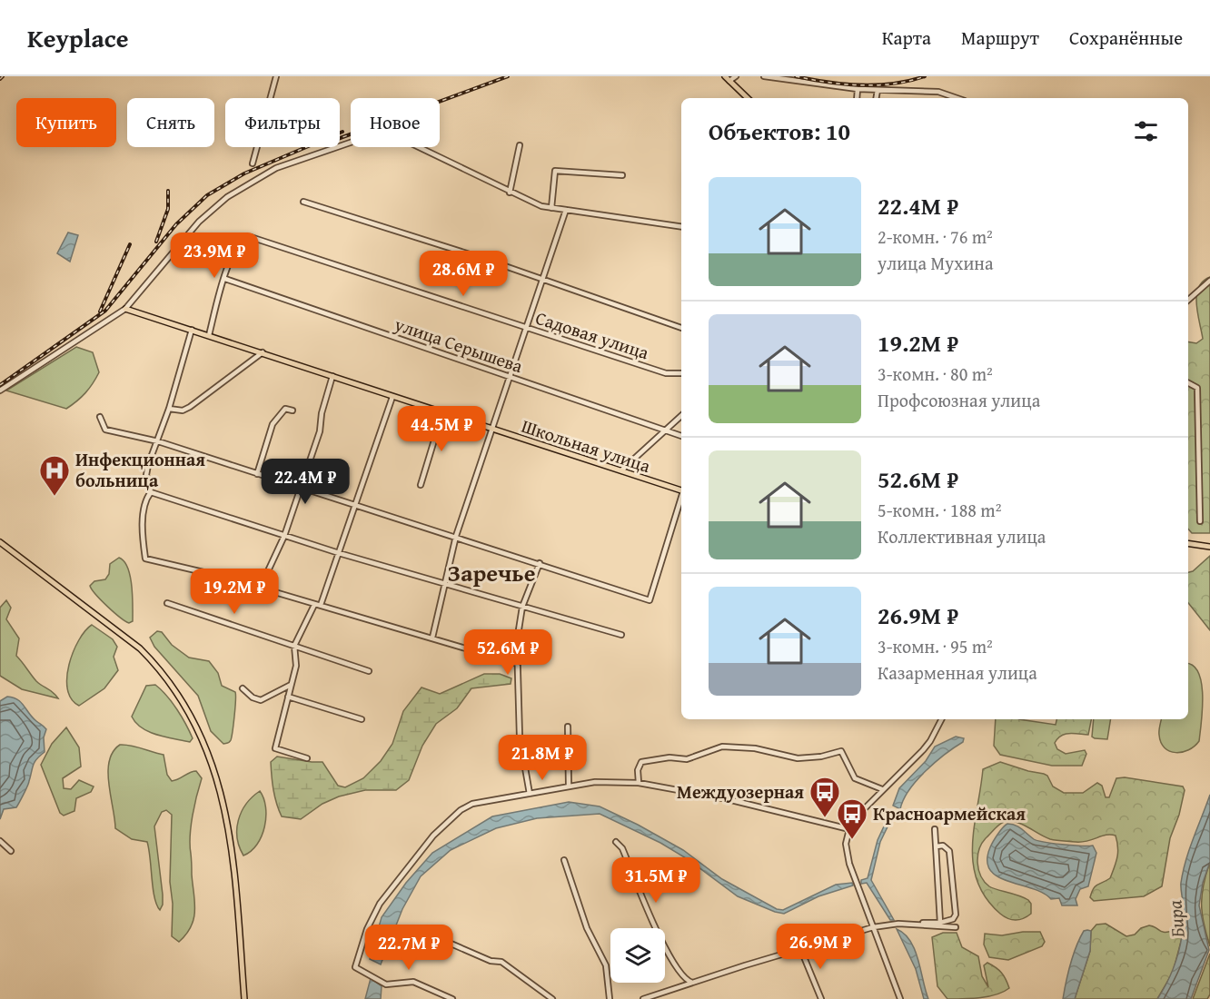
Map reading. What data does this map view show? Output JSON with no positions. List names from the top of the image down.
{
  "streets": {
    "main road": ["Школьная улица"],
    "street": ["Садовая улица", "улица Серышева"]
  },
  "crossings": [
    ["Садовая улица", "улица Серышева"]
  ],
  "districts": ["Заречье"],
  "water": ["Бира"],
  "places": {
    "hospital": ["Инфекционная больница"],
    "bus stop": ["Междуозерная", "Красноармейская"]
  },
  "page": {
    "header": "Keyplace",
    "nav": ["Карта", "Маршрут", "Сохранённые"],
    "chip": [
      "Купить",
      "Снять",
      "Фильтры",
      "Новое"
    ],
    "heading": "Объектов: 10",
    "list": [
      {
        "name": "22.4M ₽",
        "note": "2-комн. · 76 m² · улица Мухина"
      },
      {
        "name": "19.2M ₽",
        "note": "3-комн. · 80 m² · Профсоюзная улица"
      },
      {
        "name": "52.6M ₽",
        "note": "5-комн. · 188 m² · Коллективная улица"
      },
      {
        "name": "26.9M ₽",
        "note": "3-комн. · 95 m² · Казарменная улица"
      }
    ],
    "price": [
      "23.9M ₽",
      "28.6M ₽",
      "44.5M ₽",
      "22.4M ₽",
      "19.2M ₽",
      "52.6M ₽",
      "21.8M ₽",
      "31.5M ₽",
      "26.9M ₽",
      "22.7M ₽"
    ]
  }
}
